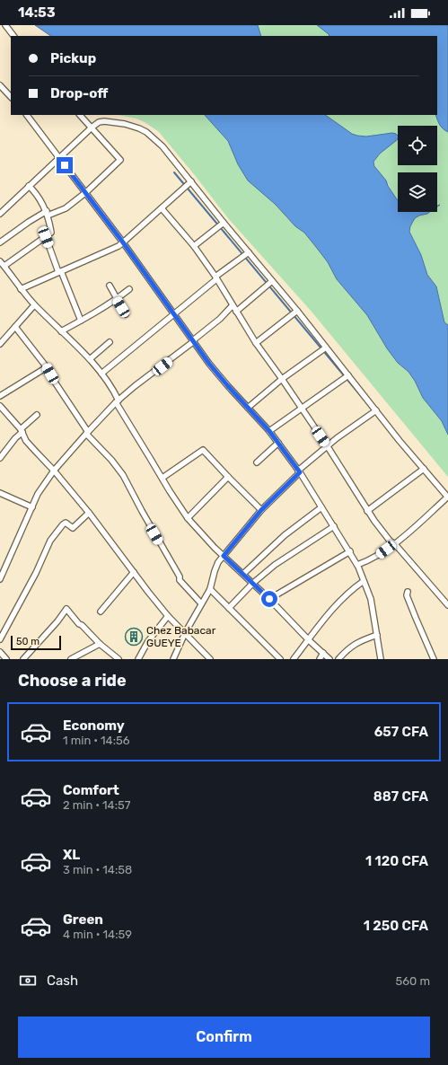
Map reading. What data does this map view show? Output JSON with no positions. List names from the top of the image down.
{
  "places": {
    "building": ["Chez Babacar GUEYE"]
  },
  "scale_bar": "50 m",
  "page": {
    "status": "14:53",
    "banner": ["Pickup", "Drop-off"],
    "scale": "50 m",
    "heading": "Choose a ride",
    "list": [
      {
        "name": "Economy",
        "note": "1 min · 14:56",
        "value": "657 CFA"
      },
      {
        "name": "Comfort",
        "note": "2 min · 14:57",
        "value": "887 CFA"
      },
      {
        "name": "XL",
        "note": "3 min · 14:58",
        "value": "1 120 CFA"
      },
      {
        "name": "Green",
        "note": "4 min · 14:59",
        "value": "1 250 CFA"
      }
    ],
    "pay": ["Cash", "560 m"],
    "buttons": "Confirm"
  }
}
